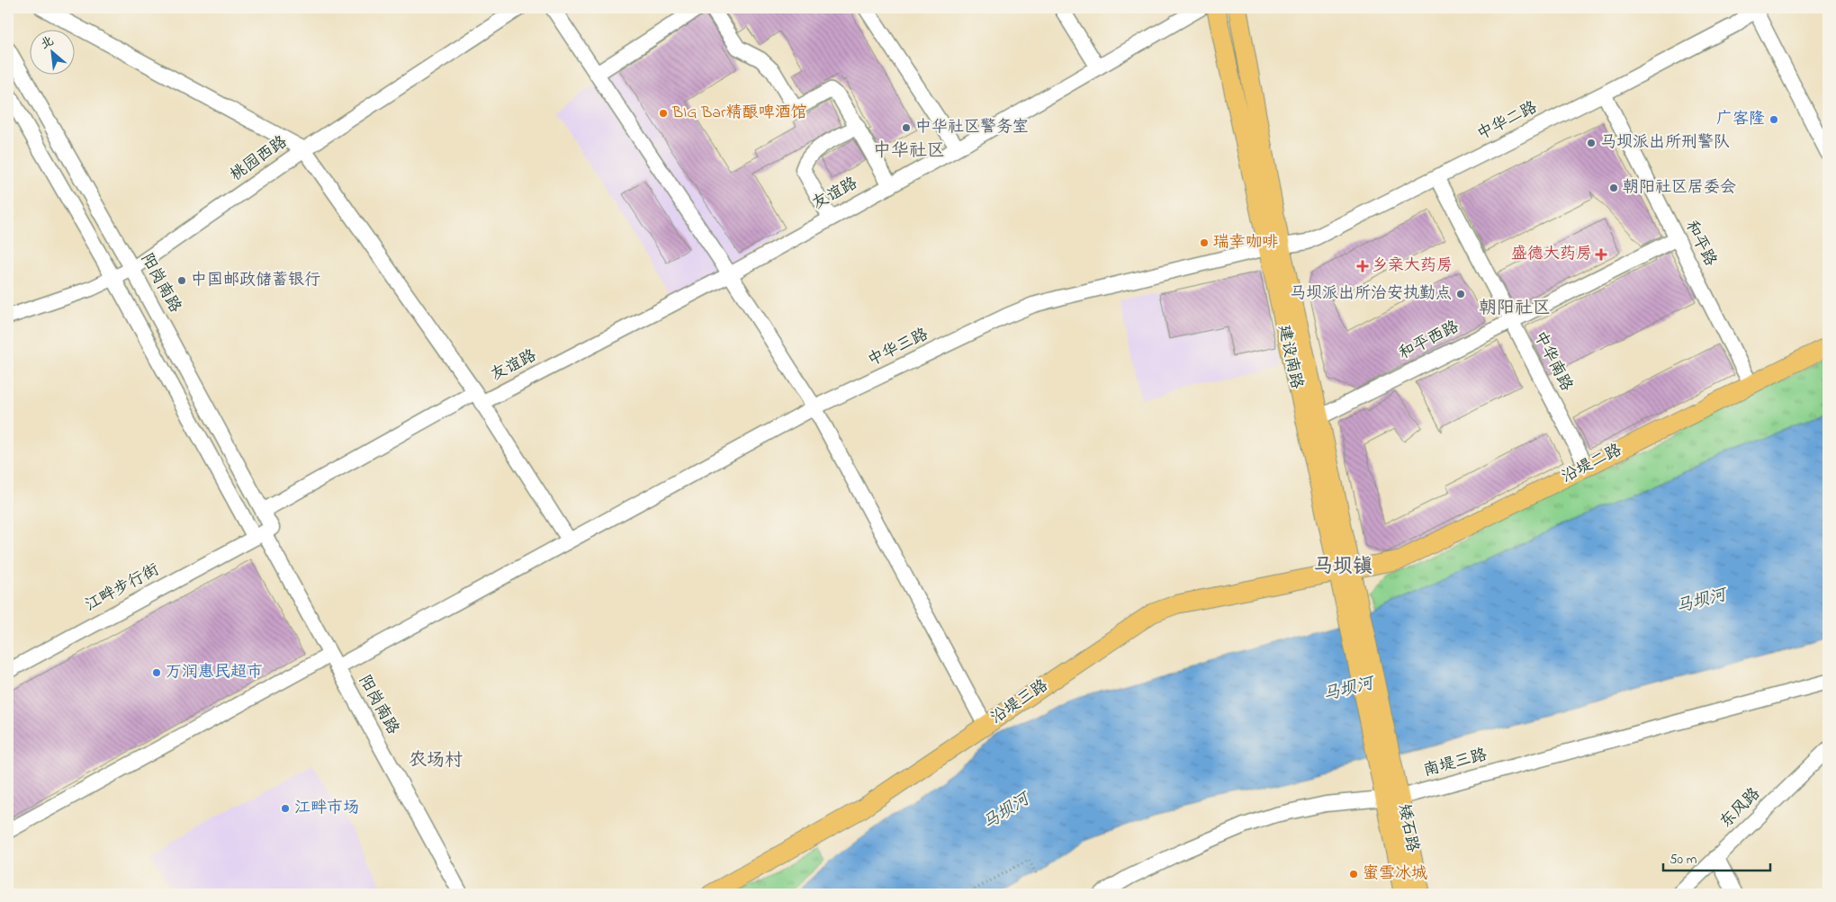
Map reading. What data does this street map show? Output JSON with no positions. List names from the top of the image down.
{
  "streets": {
    "main road": [
      "建设南路",
      "沿堤二路",
      "沿堤三路",
      "矮石路"
    ],
    "street": [
      "中华二路",
      "桃园西路",
      "友谊路",
      "和平路",
      "阳岗南路",
      "和平西路",
      "中华三路",
      "中华南路",
      "江畔步行街",
      "南堤三路",
      "东风路"
    ]
  },
  "crossings": [
    ["中华二路", "和平路"],
    ["中华二路", "中华三路"],
    ["中华二路", "建设南路"],
    ["中华二路", "中华南路"],
    ["桃园西路", "阳岗南路"],
    ["友谊路", "阳岗南路"],
    ["和平路", "和平西路"],
    ["和平路", "沿堤二路"],
    ["阳岗南路", "中华三路"],
    ["阳岗南路", "江畔步行街"],
    ["和平西路", "建设南路"],
    ["和平西路", "中华南路"],
    ["中华三路", "建设南路"],
    ["建设南路", "沿堤二路"],
    ["建设南路", "沿堤三路"],
    ["建设南路", "矮石路"],
    ["中华南路", "沿堤二路"],
    ["沿堤二路", "沿堤三路"],
    ["南堤三路", "矮石路"]
  ],
  "districts": [
    "中华社区",
    "朝阳社区",
    "马坝镇",
    "农场村"
  ],
  "water": ["马坝河"],
  "places": {
    "other": [
      "BIG Bar精酿啤酒馆",
      "广客隆",
      "中华社区警务室",
      "马坝派出所刑警队",
      "朝阳社区居委会",
      "瑞幸咖啡",
      "中国邮政储蓄银行",
      "马坝派出所治安执勤点",
      "万润惠民超市",
      "江畔市场",
      "蜜雪冰城"
    ],
    "health": ["盛德大药房", "乡亲大药房"]
  },
  "scale_bar": "50 m",
  "north": "top left"
}
